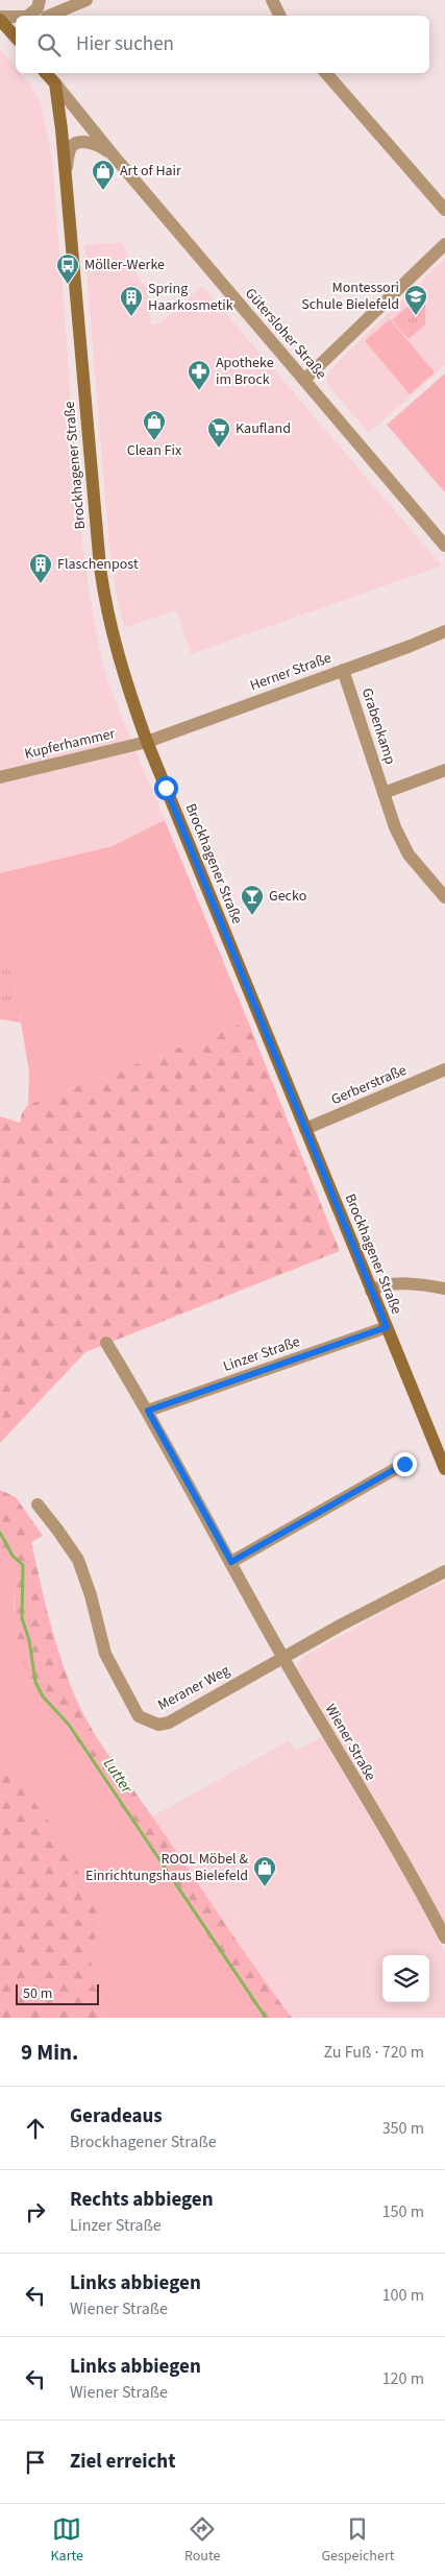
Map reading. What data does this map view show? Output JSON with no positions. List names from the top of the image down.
{
  "streets": {
    "main road": ["Brockhagener Straße"],
    "street": [
      "Gütersloher Straße",
      "Herner Straße",
      "Grabenkamp",
      "Kupferhammer",
      "Gerberstraße",
      "Linzer Straße",
      "Meraner Weg",
      "Wiener Straße"
    ]
  },
  "crossings": [
    ["Gütersloher Straße", "Brockhagener Straße"],
    ["Brockhagener Straße", "Herner Straße"],
    ["Brockhagener Straße", "Kupferhammer"],
    ["Brockhagener Straße", "Gerberstraße"],
    ["Brockhagener Straße", "Linzer Straße"],
    ["Herner Straße", "Grabenkamp"],
    ["Herner Straße", "Kupferhammer"],
    ["Linzer Straße", "Wiener Straße"],
    ["Meraner Weg", "Wiener Straße"]
  ],
  "water": ["Lutter"],
  "places": {
    "shop": ["Art of Hair", "Clean Fix", "ROOL Möbel & Einrichtungshaus Bielefeld"],
    "bus stop": ["Möller-Werke"],
    "school or university": ["Montessori Schule Bielefeld"],
    "building": ["Spring Haarkosmetik", "Flaschenpost"],
    "pharmacy": ["Apotheke im Brock"],
    "supermarket": ["Kaufland"],
    "bar": ["Gecko"]
  },
  "scale_bar": "50 m",
  "page": {
    "search": "Hier suchen",
    "scale": "50 m",
    "heading": ["9 Min.", "Zu Fuß · 720 m"],
    "list": [
      ["Geradeaus", "Brockhagener Straße", "350 m"],
      ["Rechts abbiegen", "Linzer Straße", "150 m"],
      ["Links abbiegen", "Wiener Straße", "100 m"],
      ["Links abbiegen", "Wiener Straße", "120 m"],
      "Ziel erreicht"
    ],
    "nav": ["Karte", "Route", "Gespeichert"]
  }
}
